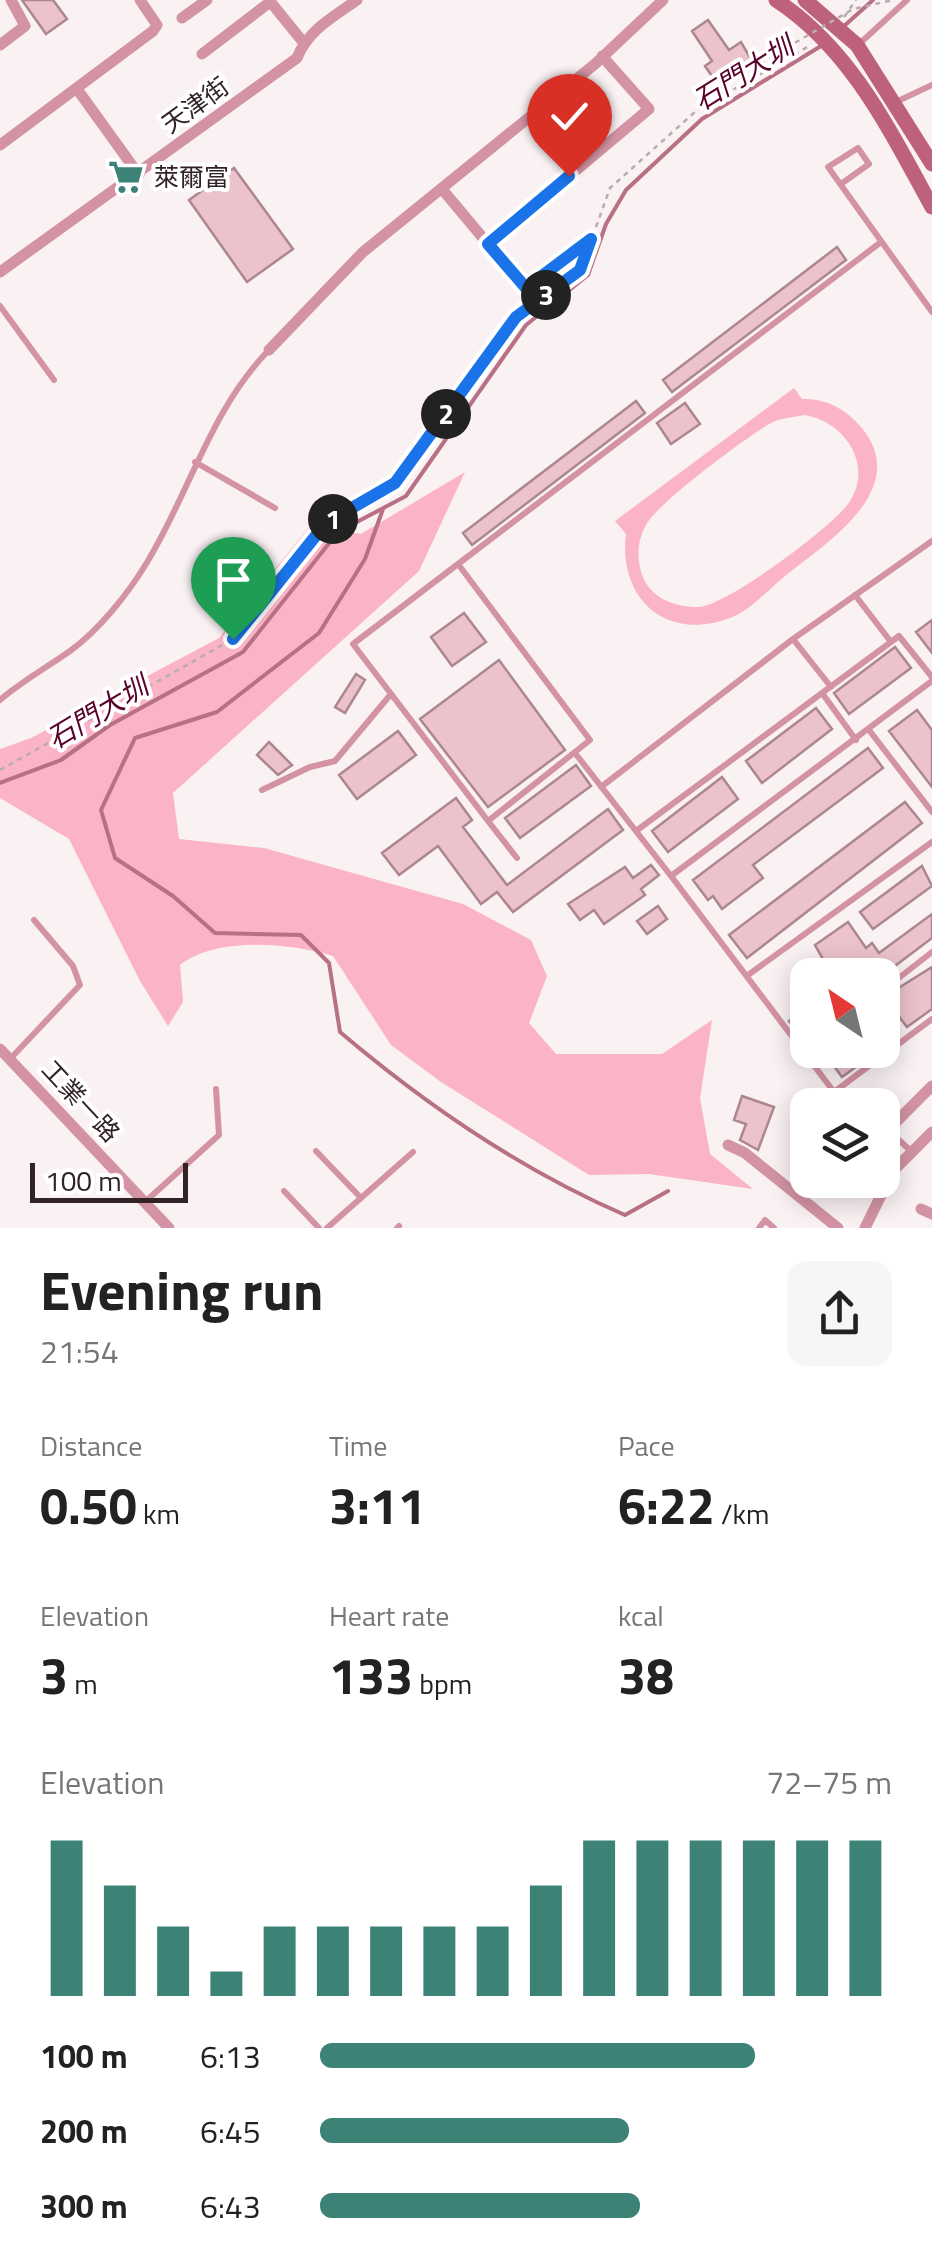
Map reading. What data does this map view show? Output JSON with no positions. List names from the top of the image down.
{
  "streets": {
    "street": ["天津街", "工業一路"]
  },
  "water": ["石門大圳"],
  "places": {
    "supermarket": ["萊爾富"]
  },
  "scale_bar": "100 m",
  "north": "top left",
  "page": {
    "pins": ["3", "2", "1"],
    "scale": "100 m",
    "heading": ["Evening run", "21:54"],
    "stats": [
      ["Distance", "0.50 km"],
      ["Time", "3:11"],
      ["Pace", "6:22 /km"],
      ["Elevation", "3 m"],
      ["Heart rate", "133 bpm"],
      ["kcal", "38"]
    ],
    "chart": ["Elevation", "72–75 m"],
    "list": [
      {
        "name": "100 m",
        "note": "6:13"
      },
      {
        "name": "200 m",
        "note": "6:45"
      },
      {
        "name": "300 m",
        "note": "6:43"
      }
    ]
  }
}
